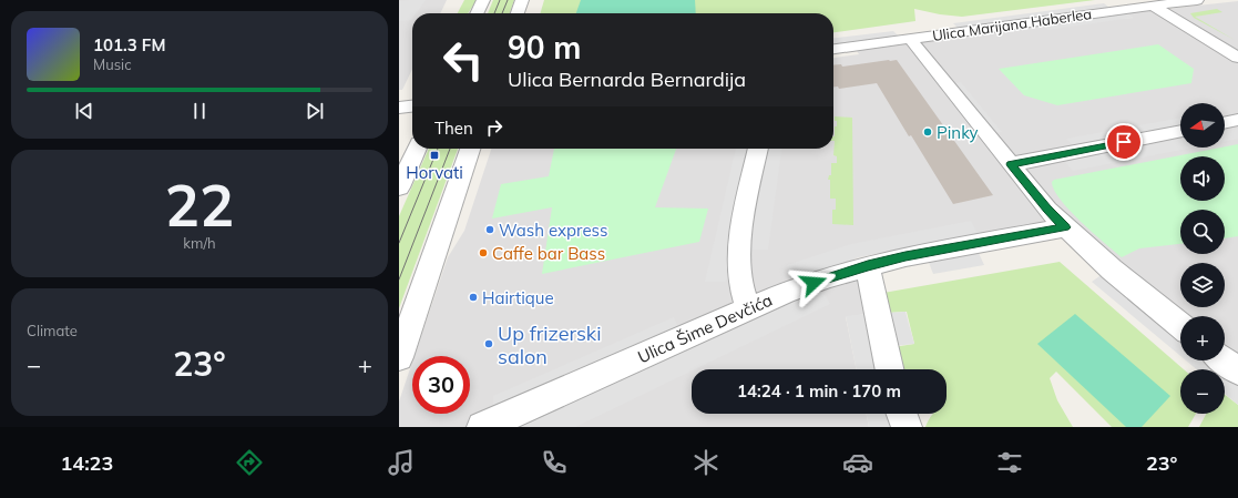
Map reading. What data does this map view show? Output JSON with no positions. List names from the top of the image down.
{
  "streets": {
    "street": ["Ulica Marijana Haberlea", "Ulica Šime Devčića"]
  },
  "places": {
    "other": [
      "Pinky",
      "Wash express",
      "Caffe bar Bass",
      "Hairtique",
      "Up frizerski salon"
    ],
    "transit": ["Horvati"]
  },
  "north": "left",
  "page": {
    "turn": ["90 m", "Ulica Bernarda Bernardija"],
    "song": ["101.3 FM", "Music"],
    "map_buttons": ["+", "−"],
    "then": "Then",
    "tile": [
      ["22", "km/h"],
      "Climate"
    ],
    "heat": ["−", "23°", "+"],
    "limit": "30",
    "trip": "14:24 · 1 min · 170 m",
    "tabs": ["14:23", "23°"]
  }
}
